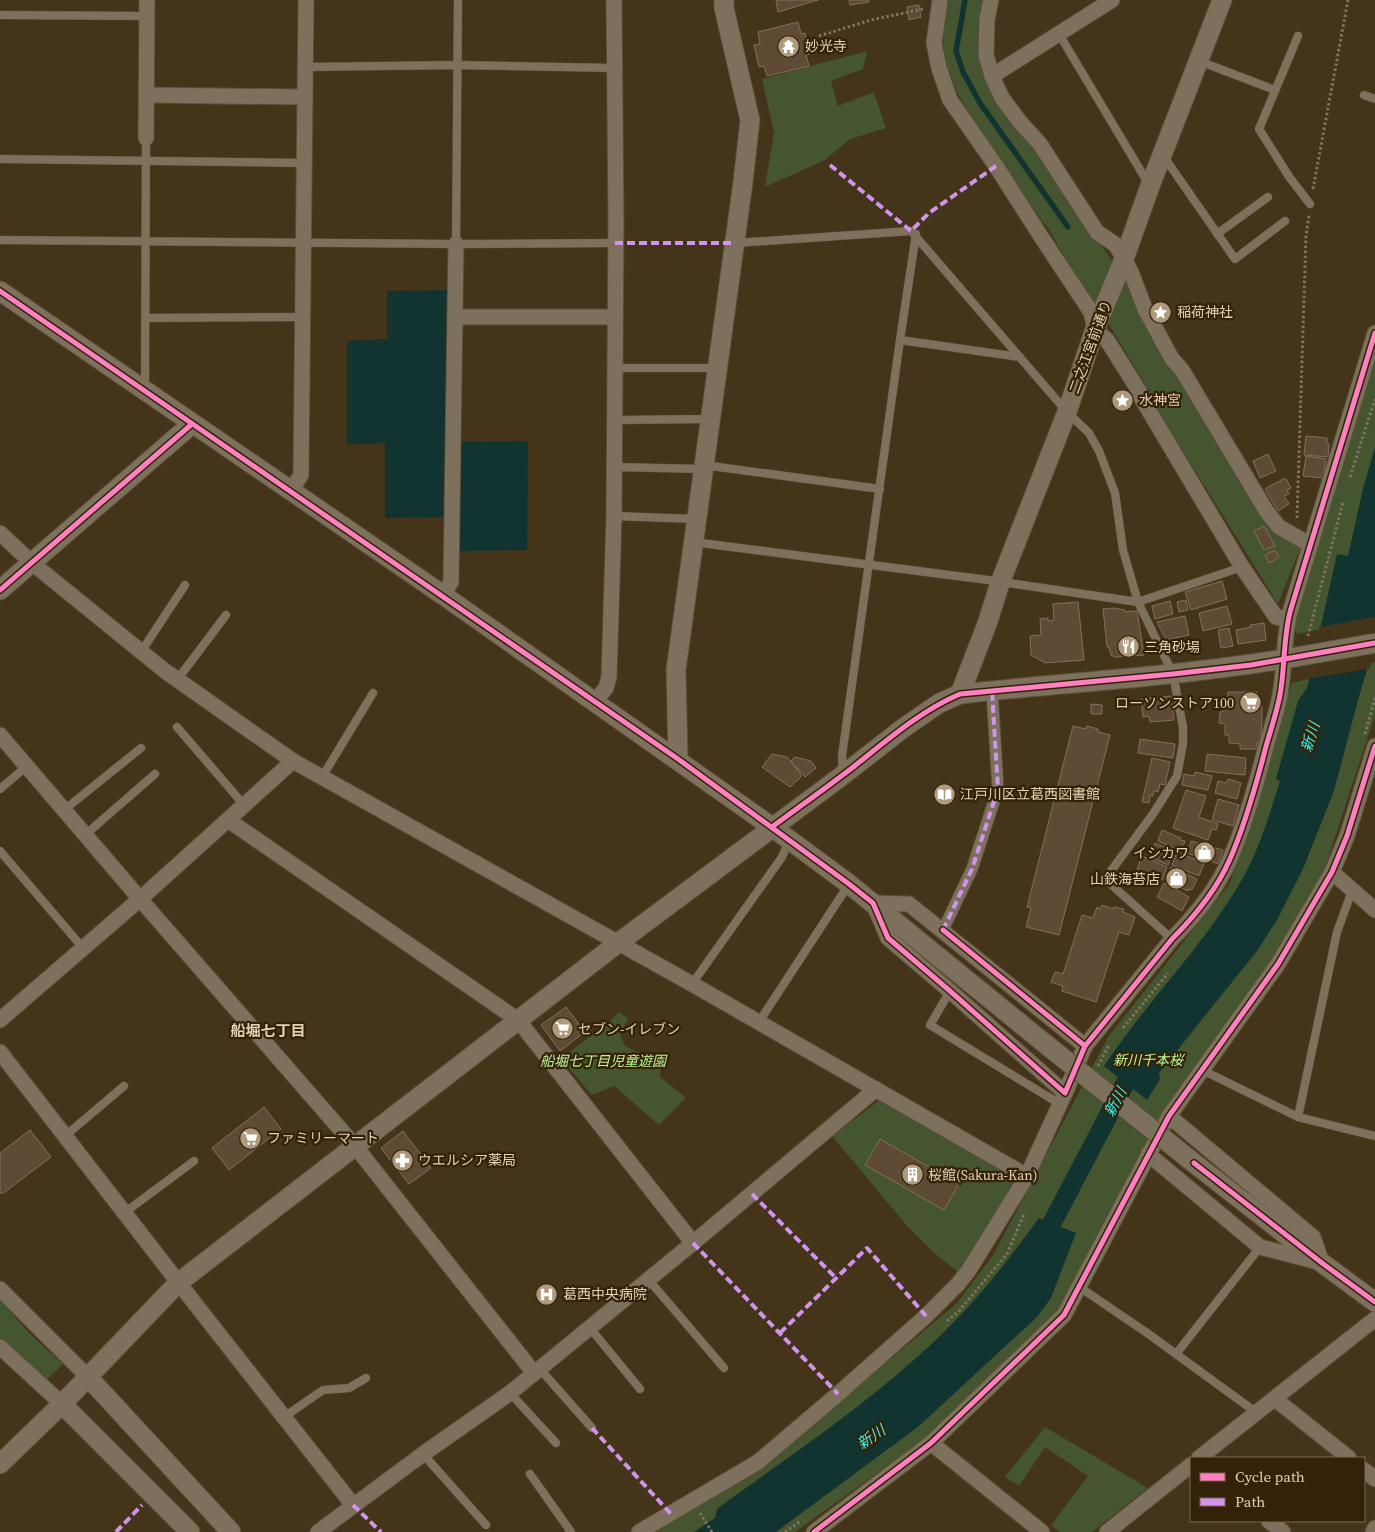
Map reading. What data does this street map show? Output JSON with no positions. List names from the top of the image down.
{
  "streets": {
    "street": ["二之江宮前通り"]
  },
  "districts": ["船堀七丁目"],
  "water": ["新川"],
  "parks": ["新川千本桜", "船堀七丁目児童遊園"],
  "places": {
    "temple": ["妙光寺"],
    "place": ["稲荷神社", "水神宮"],
    "restaurant": ["三角砂場"],
    "supermarket": ["ローソンストア100", "セブン-イレブン", "ファミリーマート"],
    "library": ["江戸川区立葛西図書館"],
    "shop": ["イシカワ", "山鉄海苔店"],
    "pharmacy": ["ウエルシア薬局"],
    "building": ["桜館(Sakura-Kan)"],
    "hospital": ["葛西中央病院"]
  },
  "legend": ["Cycle path", "Path"]
}
